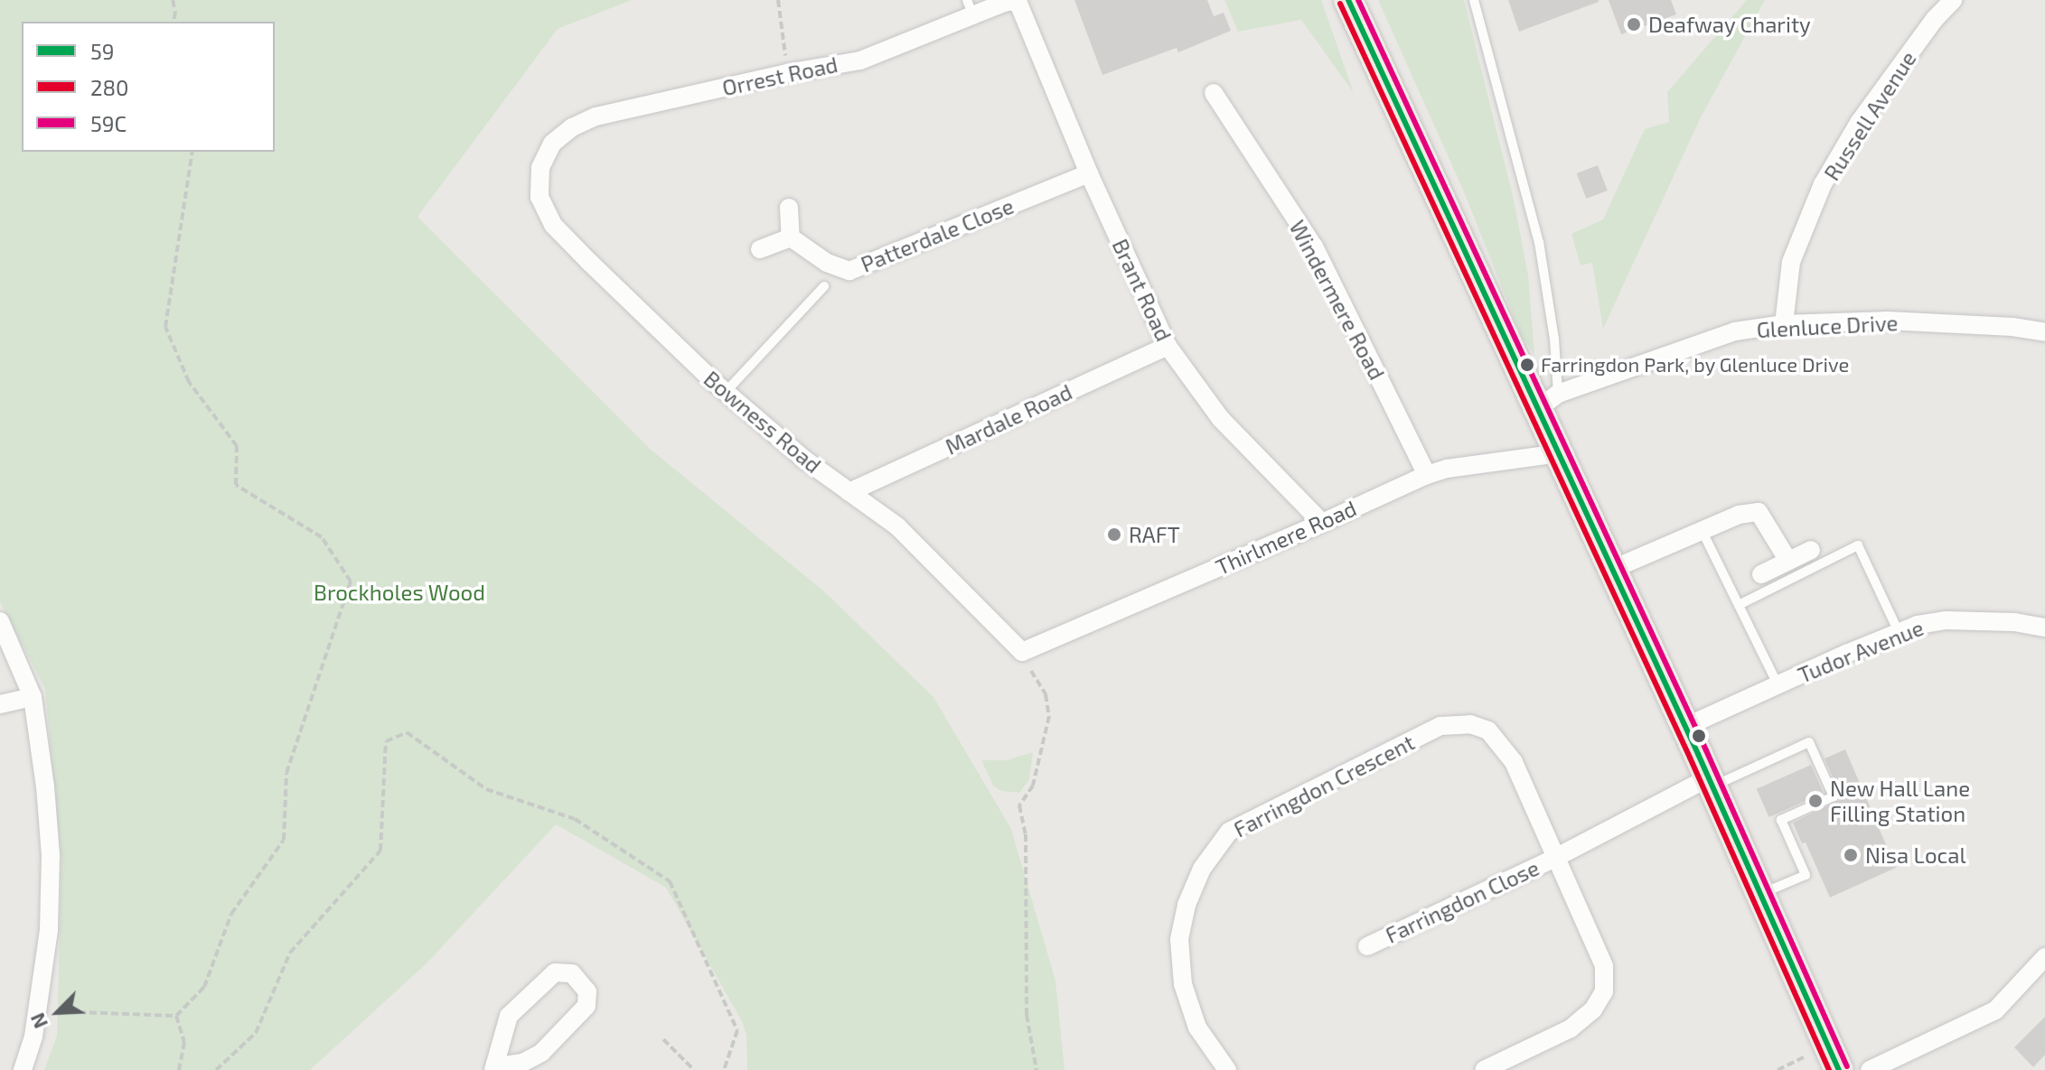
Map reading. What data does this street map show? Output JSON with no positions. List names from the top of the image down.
{
  "streets": {
    "street": [
      "Orrest Road",
      "Russell Avenue",
      "Patterdale Close",
      "Brant Road",
      "Windermere Road",
      "Glenluce Drive",
      "Mardale Road",
      "Bowness Road",
      "Thirlmere Road",
      "Tudor Avenue",
      "Farringdon Crescent",
      "Farringdon Close"
    ]
  },
  "crossings": [
    ["Orrest Road", "Brant Road"],
    ["Orrest Road", "Bowness Road"],
    ["Russell Avenue", "Glenluce Drive"],
    ["Patterdale Close", "Brant Road"],
    ["Brant Road", "Mardale Road"],
    ["Brant Road", "Thirlmere Road"],
    ["Windermere Road", "Thirlmere Road"],
    ["Mardale Road", "Bowness Road"],
    ["Bowness Road", "Thirlmere Road"],
    ["Farringdon Crescent", "Farringdon Close"]
  ],
  "parks": ["Brockholes Wood"],
  "places": [
    "Deafway Charity",
    "Farringdon Park, by Glenluce Drive",
    "RAFT",
    "New Hall Lane Filling Station",
    "Nisa Local"
  ],
  "lines": ["transit line 59", "transit line 59C", "transit line 280"],
  "legend": ["59", "280", "59C"],
  "north": "bottom left"
}
